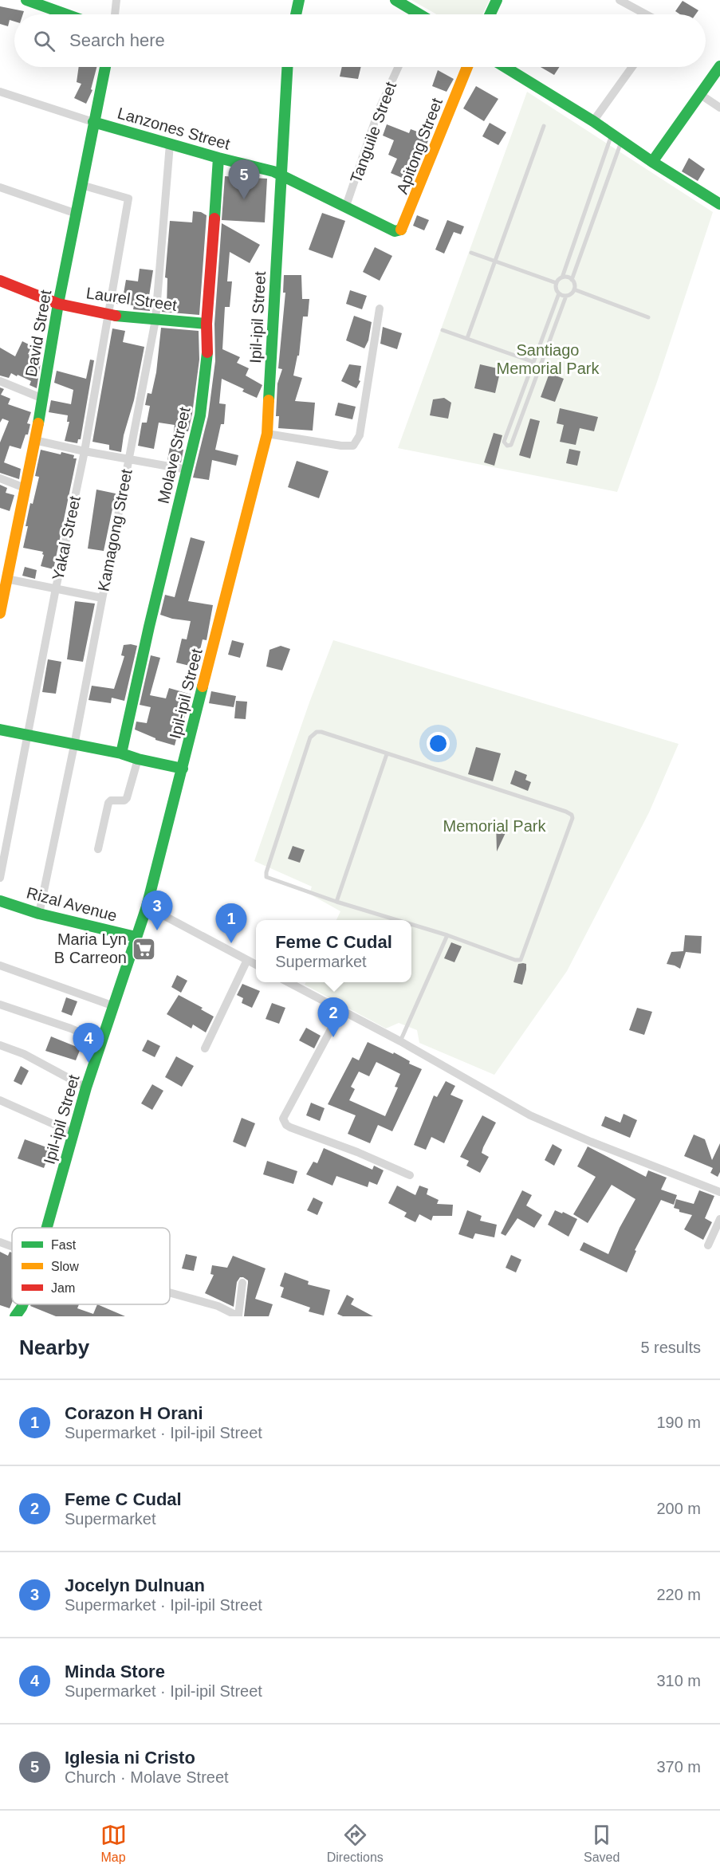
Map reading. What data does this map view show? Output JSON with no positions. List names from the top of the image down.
{
  "streets": {
    "street": [
      "Lanzones Street",
      "Tanguile Street",
      "Apitong Street",
      "Laurel Street",
      "Ipil-ipil Street",
      "David Street",
      "Molave Street",
      "Kamagong Street",
      "Yakal Street",
      "Rizal Avenue"
    ]
  },
  "crossings": [
    ["Lanzones Street", "Tanguile Street"],
    ["Lanzones Street", "Apitong Street"],
    ["Lanzones Street", "Ipil-ipil Street"],
    ["Lanzones Street", "David Street"],
    ["Lanzones Street", "Molave Street"],
    ["Lanzones Street", "Kamagong Street"],
    ["Laurel Street", "David Street"],
    ["Laurel Street", "Molave Street"],
    ["Laurel Street", "Kamagong Street"],
    ["Laurel Street", "Yakal Street"],
    ["Ipil-ipil Street", "Rizal Avenue"],
    ["David Street", "Yakal Street"],
    ["Kamagong Street", "Rizal Avenue"]
  ],
  "parks": ["Santiago Memorial Park", "Memorial Park"],
  "places": {
    "supermarket": ["Maria Lyn B Carreon"]
  },
  "legend": ["Fast", "Slow", "Jam"],
  "page": {
    "search": "Search here",
    "pins": [
      "5",
      "3",
      "1",
      "2",
      "4"
    ],
    "popup": ["Feme C Cudal", "Supermarket"],
    "heading": ["Nearby", "5 results"],
    "list": [
      {
        "mark": "1",
        "name": "Corazon H Orani",
        "note": "Supermarket · Ipil-ipil Street",
        "value": "190 m"
      },
      {
        "mark": "2",
        "name": "Feme C Cudal",
        "note": "Supermarket",
        "value": "200 m"
      },
      {
        "mark": "3",
        "name": "Jocelyn Dulnuan",
        "note": "Supermarket · Ipil-ipil Street",
        "value": "220 m"
      },
      {
        "mark": "4",
        "name": "Minda Store",
        "note": "Supermarket · Ipil-ipil Street",
        "value": "310 m"
      },
      {
        "mark": "5",
        "name": "Iglesia ni Cristo",
        "note": "Church · Molave Street",
        "value": "370 m"
      }
    ],
    "nav": ["Map", "Directions", "Saved"]
  }
}
